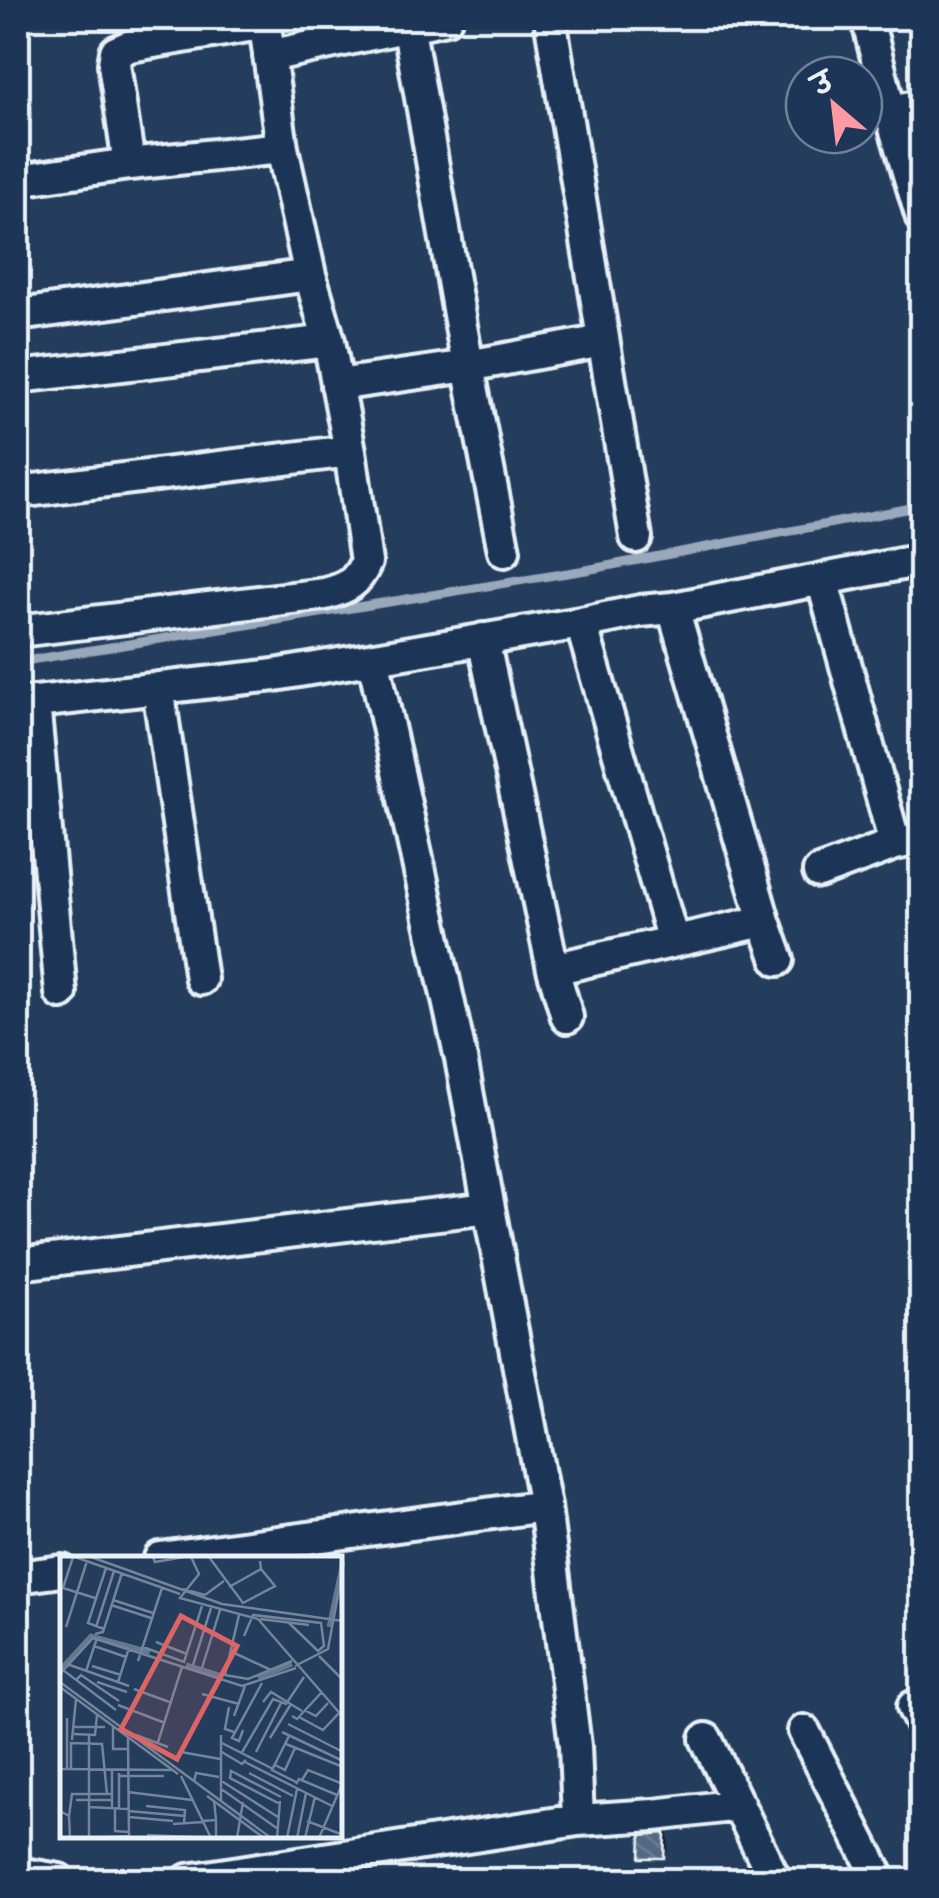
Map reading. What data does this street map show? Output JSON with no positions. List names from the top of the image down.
{
  "north": "top left"
}
